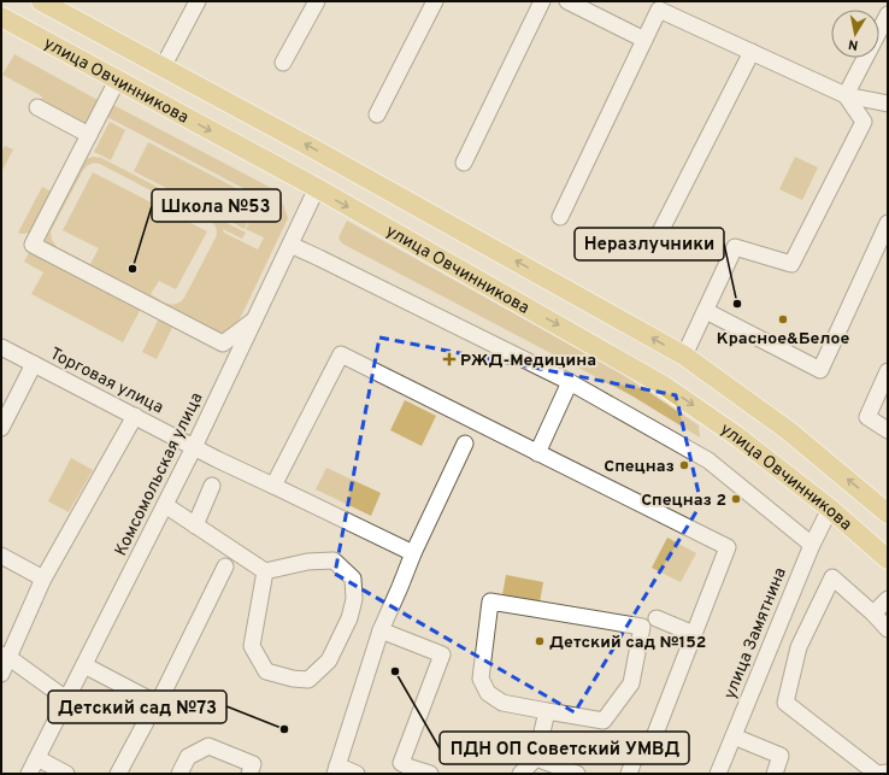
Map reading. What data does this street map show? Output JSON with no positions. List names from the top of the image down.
{
  "streets": {
    "main road": ["улица Овчинникова"],
    "street": ["Торговая улица", "Комсомольская улица", "улица Замятнина"]
  },
  "crossings": [
    ["улица Овчинникова", "Комсомольская улица"],
    ["улица Овчинникова", "улица Замятнина"],
    ["Торговая улица", "Комсомольская улица"]
  ],
  "places": {
    "other": [
      "Школа №53",
      "Неразлучники",
      "Красное&Белое",
      "Спецназ",
      "Спецназ 2",
      "Детский сад №152",
      "ПДН ОП Советский УМВД",
      "Детский сад №73"
    ],
    "health": ["РЖД-Медицина"]
  },
  "north": "bottom"
}
